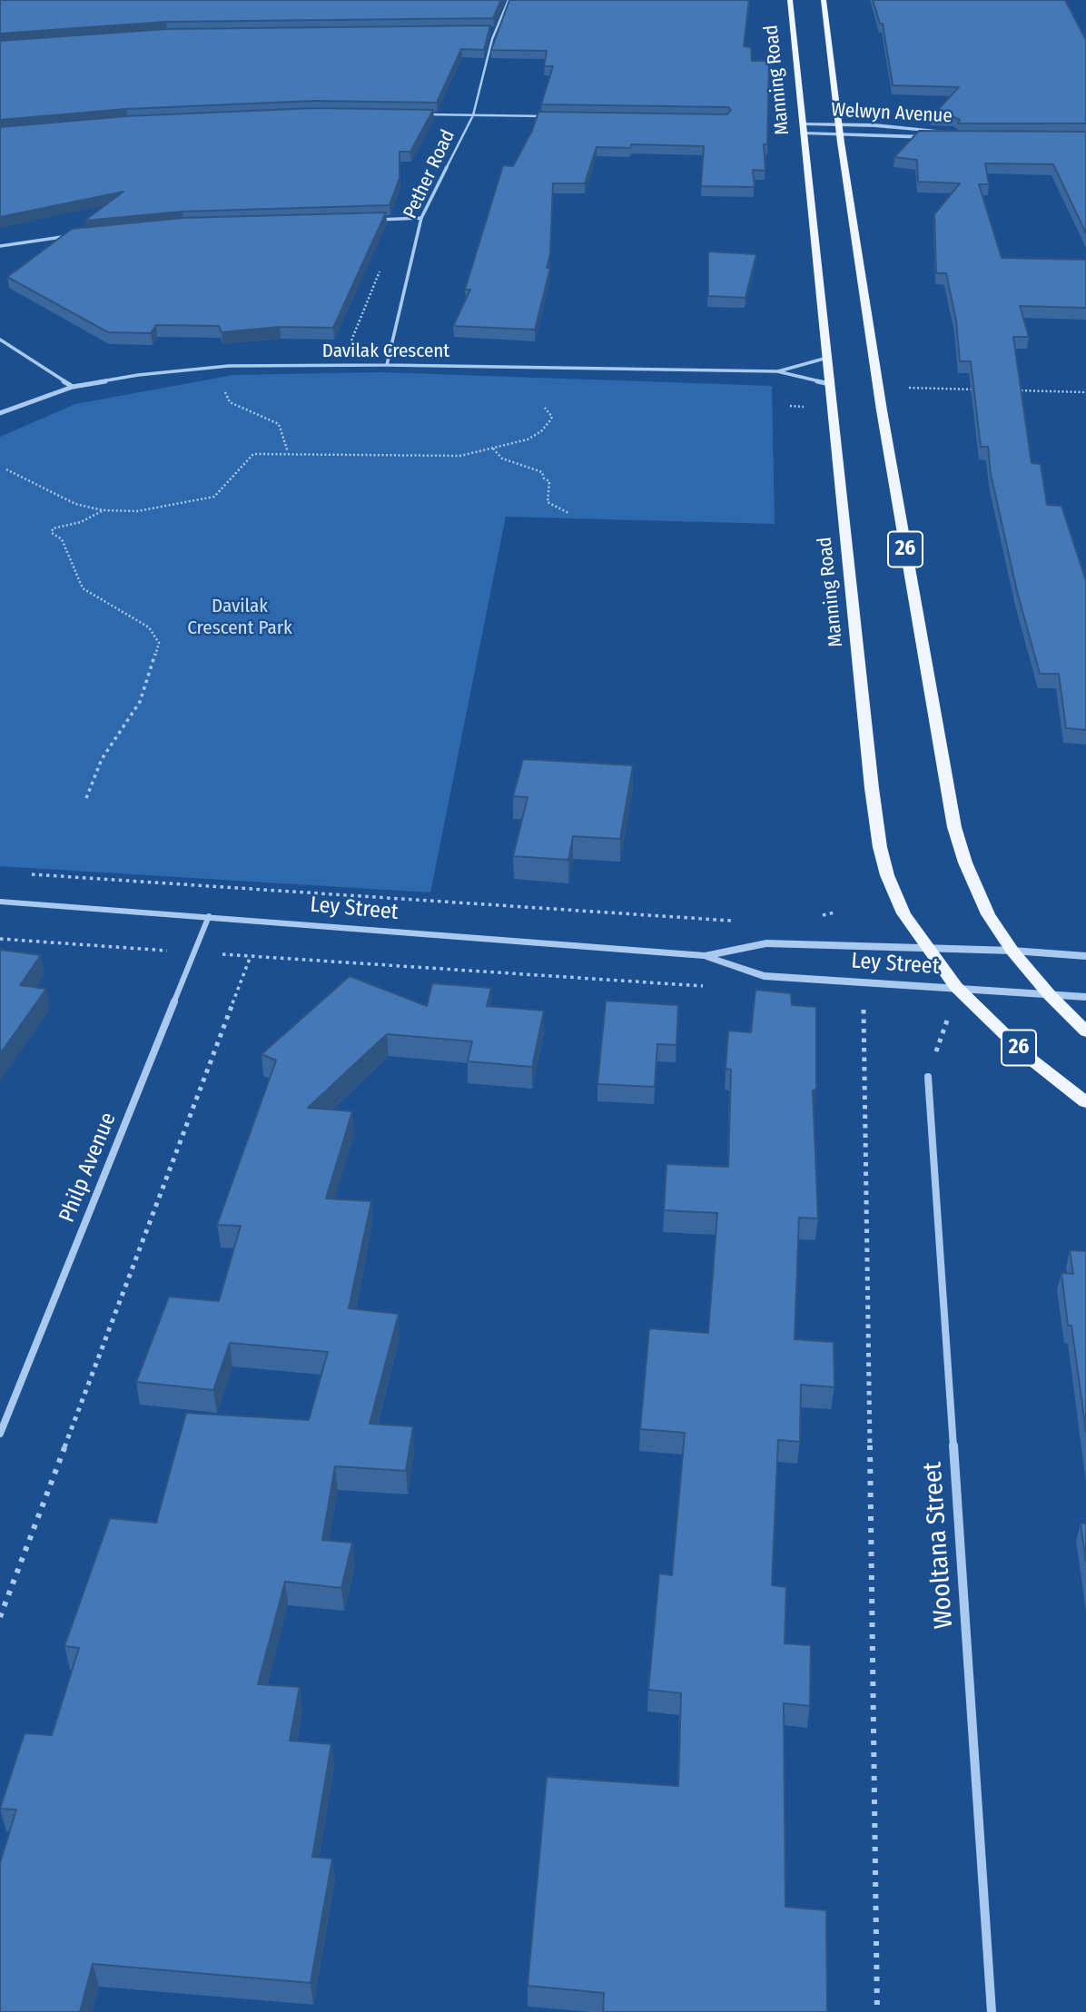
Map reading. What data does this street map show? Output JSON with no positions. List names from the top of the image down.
{
  "streets": {
    "main road": ["Manning Road", "26"],
    "street": [
      "Welwyn Avenue",
      "Pether Road",
      "Davilak Crescent",
      "Ley Street",
      "Philp Avenue",
      "Wooltana Street"
    ]
  },
  "crossings": [
    ["Manning Road", "Welwyn Avenue"],
    ["Manning Road", "Davilak Crescent"],
    ["Manning Road", "Ley Street"],
    ["Welwyn Avenue", "26"],
    ["Pether Road", "Davilak Crescent"],
    ["26", "Ley Street"],
    ["Ley Street", "Philp Avenue"]
  ],
  "parks": ["Davilak Crescent Park"]
}
